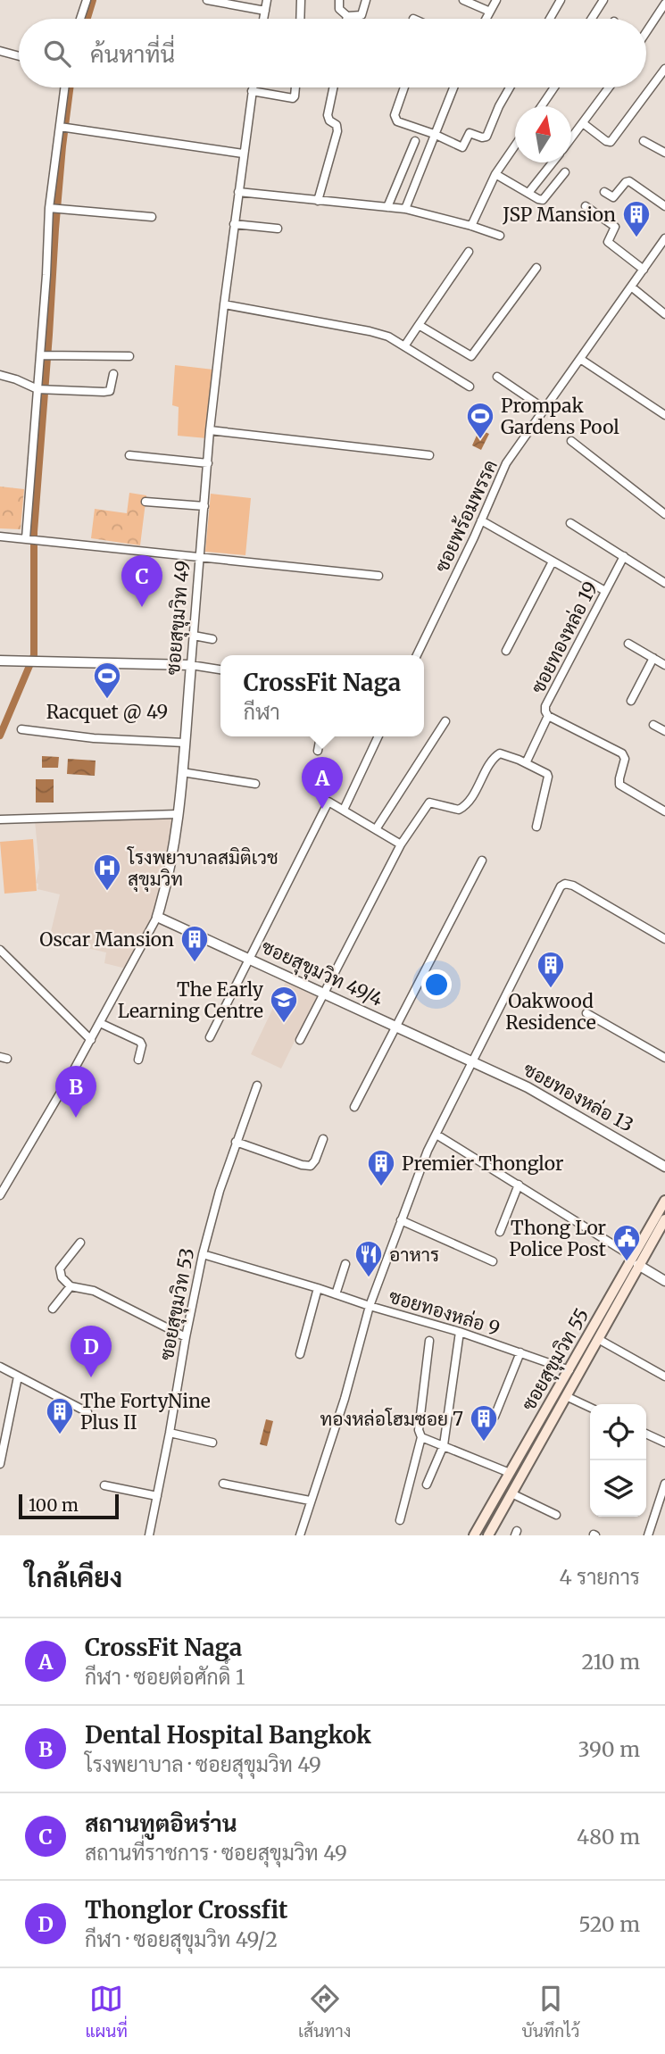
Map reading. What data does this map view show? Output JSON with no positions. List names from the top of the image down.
{
  "streets": {
    "main road": ["ซอยสุขุมวิท 55"],
    "street": [
      "ซอยพร้อมพรรค",
      "ซอยสุขุมวิท 49",
      "ซอยทองหล่อ 19",
      "ซอยสุขุมวิท 49/4",
      "ซอยทองหล่อ 13",
      "ซอยสุขุมวิท 53",
      "ซอยทองหล่อ 9"
    ]
  },
  "crossings": [
    ["ซอยสุขุมวิท 49", "ซอยสุขุมวิท 49/4"],
    ["ซอยสุขุมวิท 49/4", "ซอยทองหล่อ 13"],
    ["ซอยสุขุมวิท 53", "ซอยทองหล่อ 9"],
    ["ซอยทองหล่อ 9", "ซอยสุขุมวิท 55"]
  ],
  "places": {
    "building": [
      "JSP Mansion",
      "Oscar Mansion",
      "Oakwood Residence",
      "Premier Thonglor",
      "The FortyNine Plus II",
      "ทองหล่อโฮมซอย 7"
    ],
    "sports": ["Prompak Gardens Pool", "Racquet @ 49"],
    "hospital": ["โรงพยาบาลสมิติเวช สุขุมวิท"],
    "school or university": ["The Early Learning Centre"],
    "public building": ["Thong Lor Police Post"],
    "restaurant": ["อาหาร"]
  },
  "scale_bar": "100 m",
  "north": "top",
  "page": {
    "search": "ค้นหาที่นี่",
    "pins": [
      "C",
      "A",
      "B",
      "D"
    ],
    "popup": ["CrossFit Naga", "กีฬา"],
    "scale": "100 m",
    "heading": ["ใกล้เคียง", "4 รายการ"],
    "list": [
      {
        "mark": "A",
        "name": "CrossFit Naga",
        "note": "กีฬา · ซอยต่อศักดิ์ 1",
        "value": "210 m"
      },
      {
        "mark": "B",
        "name": "Dental Hospital Bangkok",
        "note": "โรงพยาบาล · ซอยสุขุมวิท 49",
        "value": "390 m"
      },
      {
        "mark": "C",
        "name": "สถานทูตอิหร่าน",
        "note": "สถานที่ราชการ · ซอยสุขุมวิท 49",
        "value": "480 m"
      },
      {
        "mark": "D",
        "name": "Thonglor Crossfit",
        "note": "กีฬา · ซอยสุขุมวิท 49/2",
        "value": "520 m"
      }
    ],
    "nav": ["แผนที่", "เส้นทาง", "บันทึกไว้"]
  }
}
